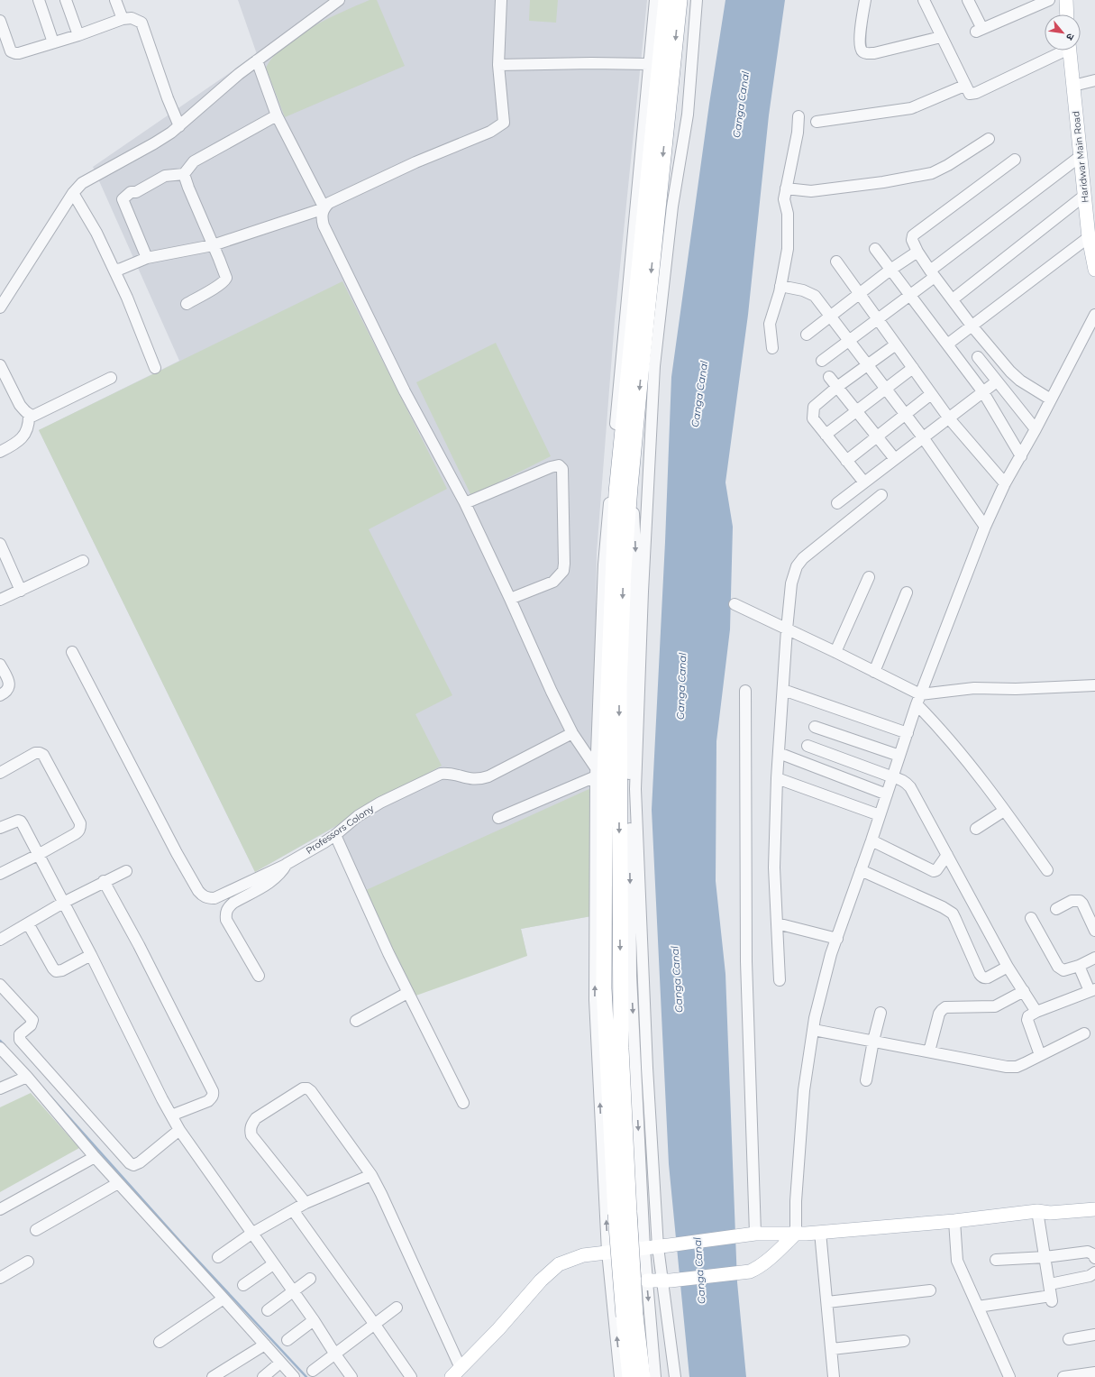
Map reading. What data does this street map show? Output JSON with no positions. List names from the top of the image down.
{
  "streets": {
    "main road": ["Haridwar Main Road"],
    "street": ["Professors Colony"]
  },
  "water": ["Ganga Canal"],
  "north": "bottom right"
}
